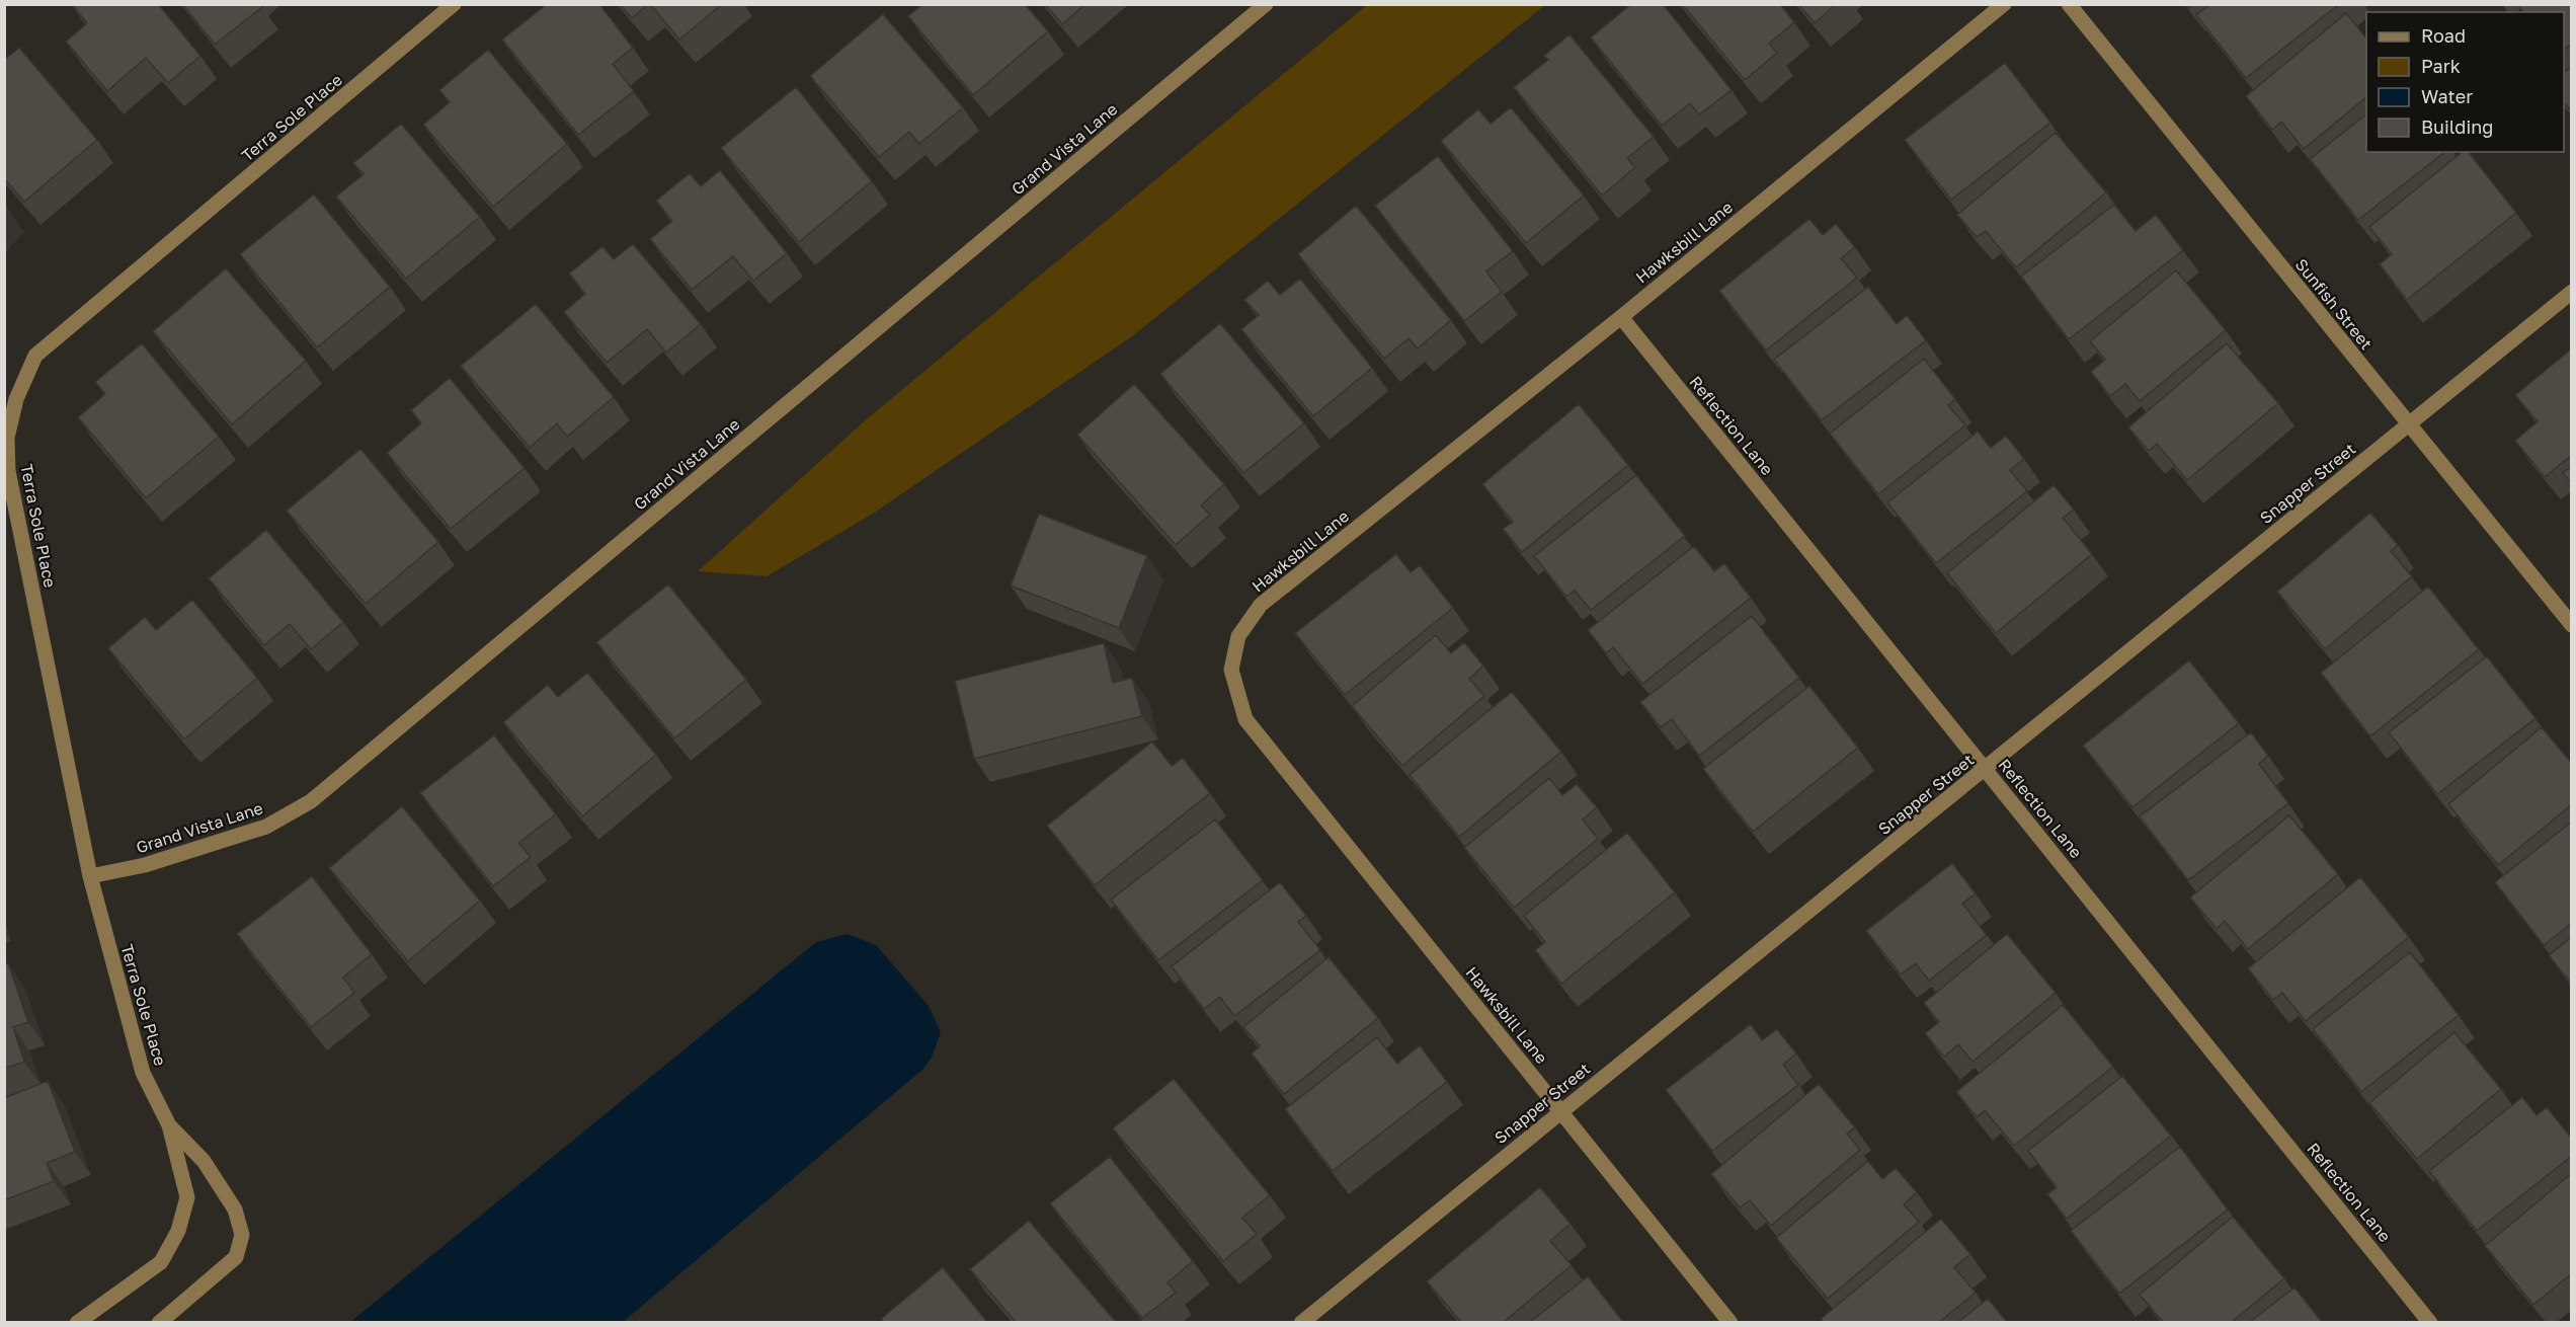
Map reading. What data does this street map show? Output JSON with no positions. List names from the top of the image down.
{
  "streets": {
    "street": [
      "Terra Sole Place",
      "Grand Vista Lane",
      "Hawksbill Lane",
      "Sunfish Street",
      "Reflection Lane",
      "Snapper Street"
    ]
  },
  "crossings": [
    ["Terra Sole Place", "Grand Vista Lane"],
    ["Hawksbill Lane", "Reflection Lane"],
    ["Hawksbill Lane", "Snapper Street"],
    ["Sunfish Street", "Snapper Street"],
    ["Reflection Lane", "Snapper Street"]
  ],
  "legend": [
    "Road",
    "Park",
    "Water",
    "Building"
  ]
}
